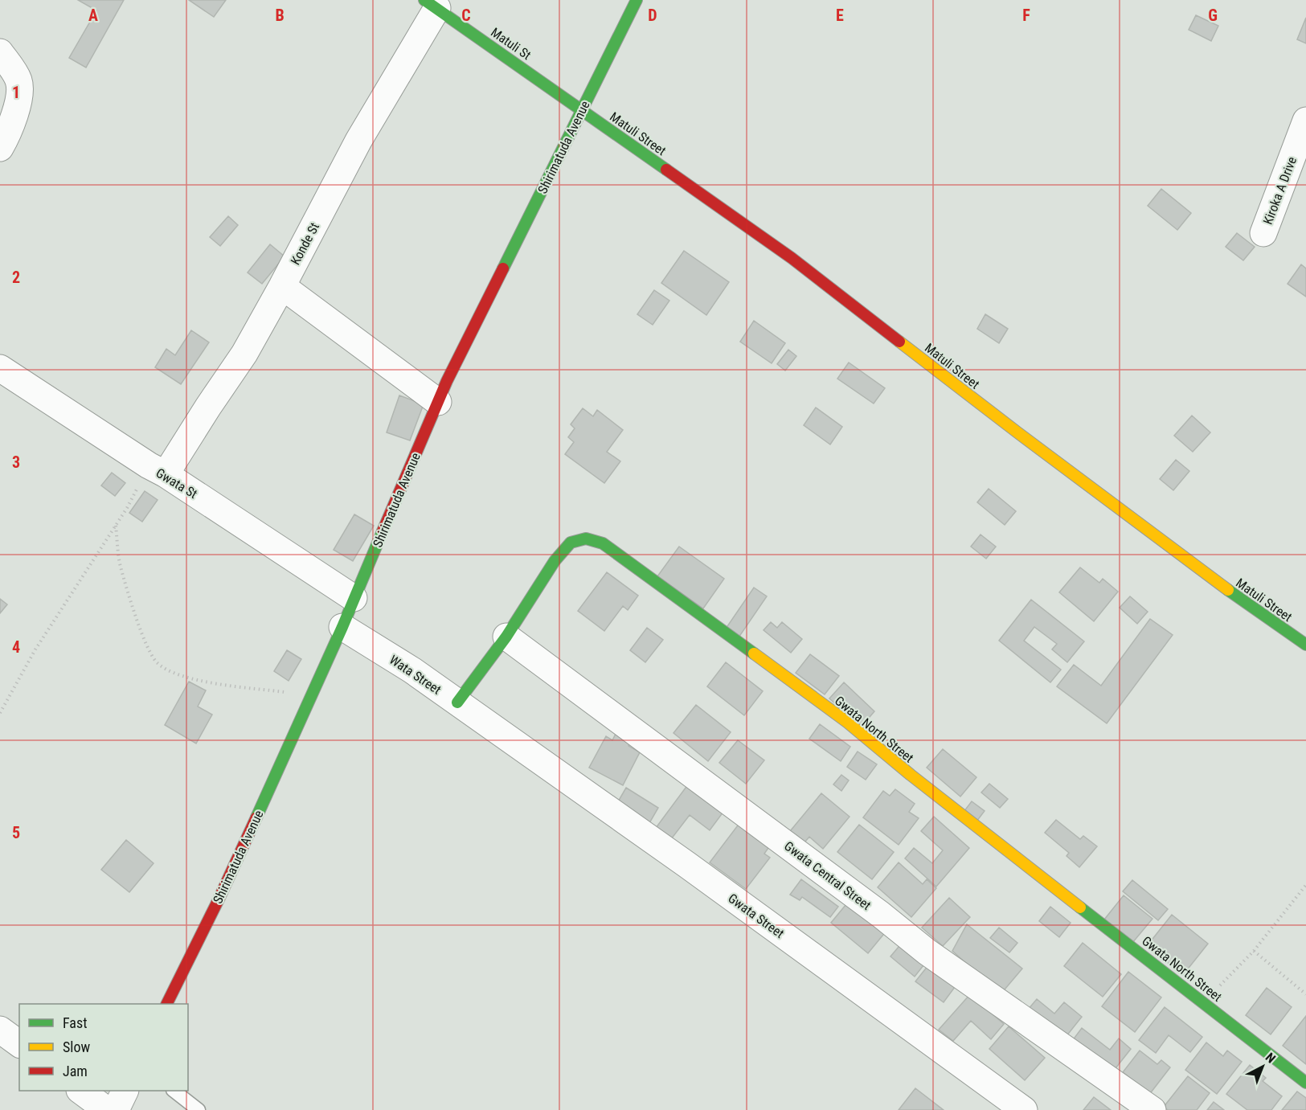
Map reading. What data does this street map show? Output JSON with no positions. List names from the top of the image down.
{
  "streets": {
    "street": [
      "Matuli St",
      "Matuli Street",
      "Shirimatuda Avenue",
      "Kiroka A Drive",
      "Konde St",
      "Gwata St",
      "Wata Street",
      "Gwata North Street",
      "Gwata Central Street",
      "Gwata Street"
    ]
  },
  "crossings": [
    ["Matuli St", "Matuli Street"],
    ["Matuli St", "Shirimatuda Avenue"],
    ["Matuli St", "Konde St"],
    ["Matuli Street", "Shirimatuda Avenue"],
    ["Shirimatuda Avenue", "Gwata St"],
    ["Shirimatuda Avenue", "Wata Street"],
    ["Konde St", "Gwata St"],
    ["Wata Street", "Gwata North Street"],
    ["Wata Street", "Gwata Street"],
    ["Gwata North Street", "Gwata Central Street"]
  ],
  "legend": ["Fast", "Slow", "Jam"],
  "north": "top right",
  "grid": {
    "columns": [
      "A",
      "B",
      "C",
      "D",
      "E",
      "F",
      "G"
    ],
    "rows": [
      "1",
      "2",
      "3",
      "4",
      "5"
    ]
  }
}
